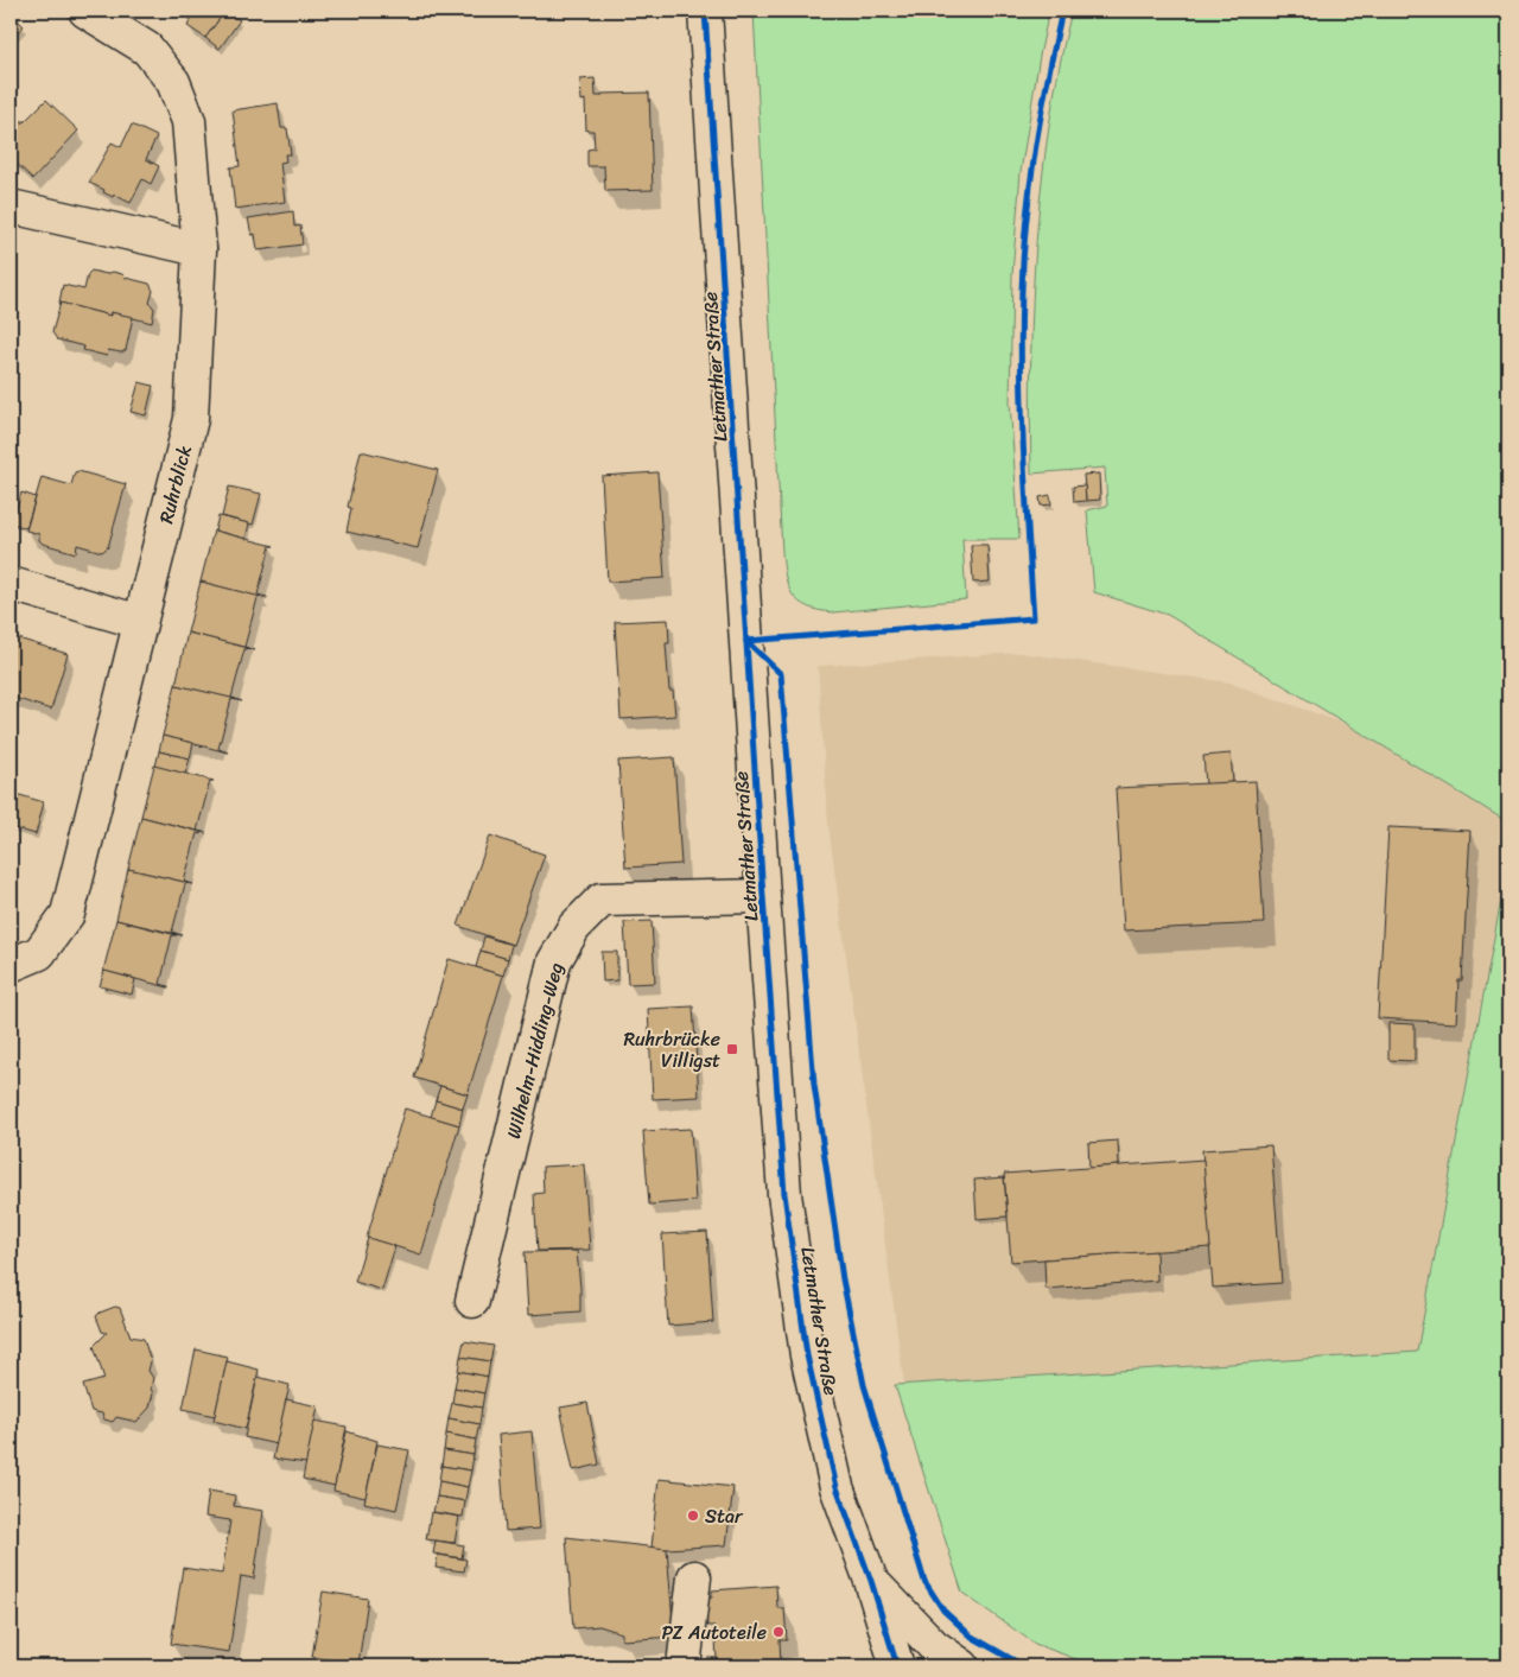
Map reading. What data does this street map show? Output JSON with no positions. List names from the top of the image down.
{
  "streets": {
    "street": ["Letmather Straße", "Ruhrblick", "Wilhelm-Hidding-Weg"]
  },
  "crossings": [
    ["Letmather Straße", "Wilhelm-Hidding-Weg"]
  ],
  "places": {
    "transit": ["Ruhrbrücke Villigst"],
    "other": ["Star", "PZ Autoteile"]
  }
}
